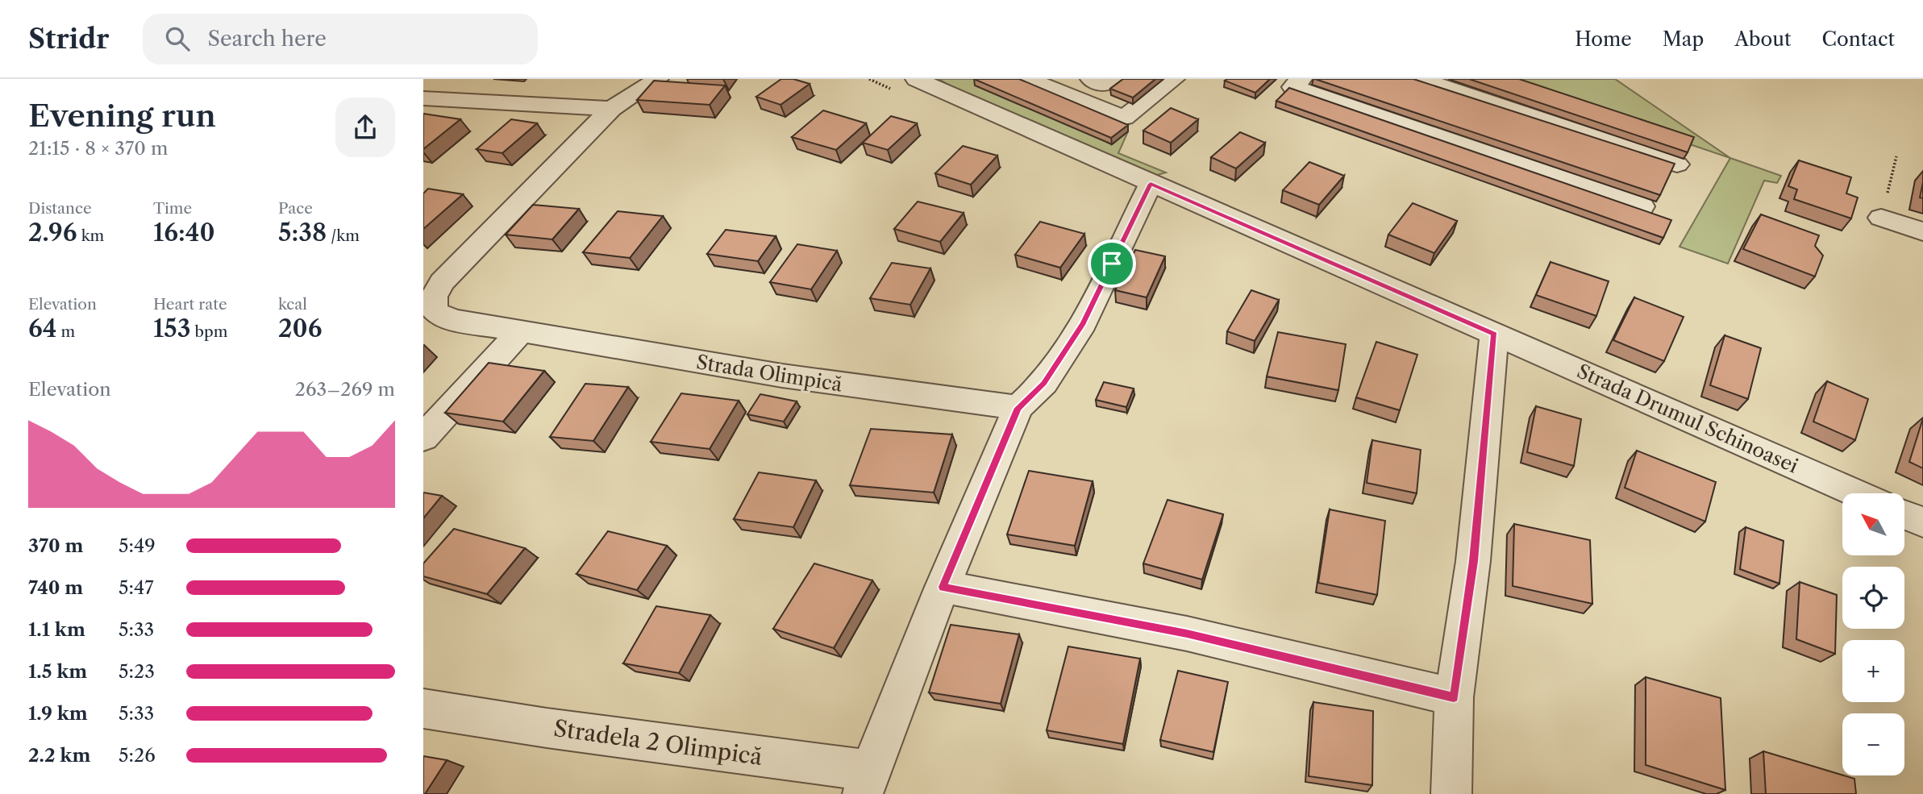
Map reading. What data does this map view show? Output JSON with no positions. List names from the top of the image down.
{
  "streets": {
    "street": ["Strada Olimpică", "Strada Drumul Schinoasei", "Stradela 2 Olimpică"]
  },
  "north": "top left",
  "page": {
    "header": "Stridr",
    "search": "Search here",
    "nav": [
      "Home",
      "Map",
      "About",
      "Contact"
    ],
    "heading": ["Evening run", "21:15 · 8 × 370 m"],
    "stats": [
      ["Distance", "2.96 km"],
      ["Time", "16:40"],
      ["Pace", "5:38 /km"],
      ["Elevation", "64 m"],
      ["Heart rate", "153 bpm"],
      ["kcal", "206"]
    ],
    "chart": ["Elevation", "263–269 m"],
    "map_buttons": ["+", "−"],
    "list": [
      {
        "name": "370 m",
        "note": "5:49"
      },
      {
        "name": "740 m",
        "note": "5:47"
      },
      {
        "name": "1.1 km",
        "note": "5:33"
      },
      {
        "name": "1.5 km",
        "note": "5:23"
      },
      {
        "name": "1.9 km",
        "note": "5:33"
      },
      {
        "name": "2.2 km",
        "note": "5:26"
      }
    ]
  }
}
